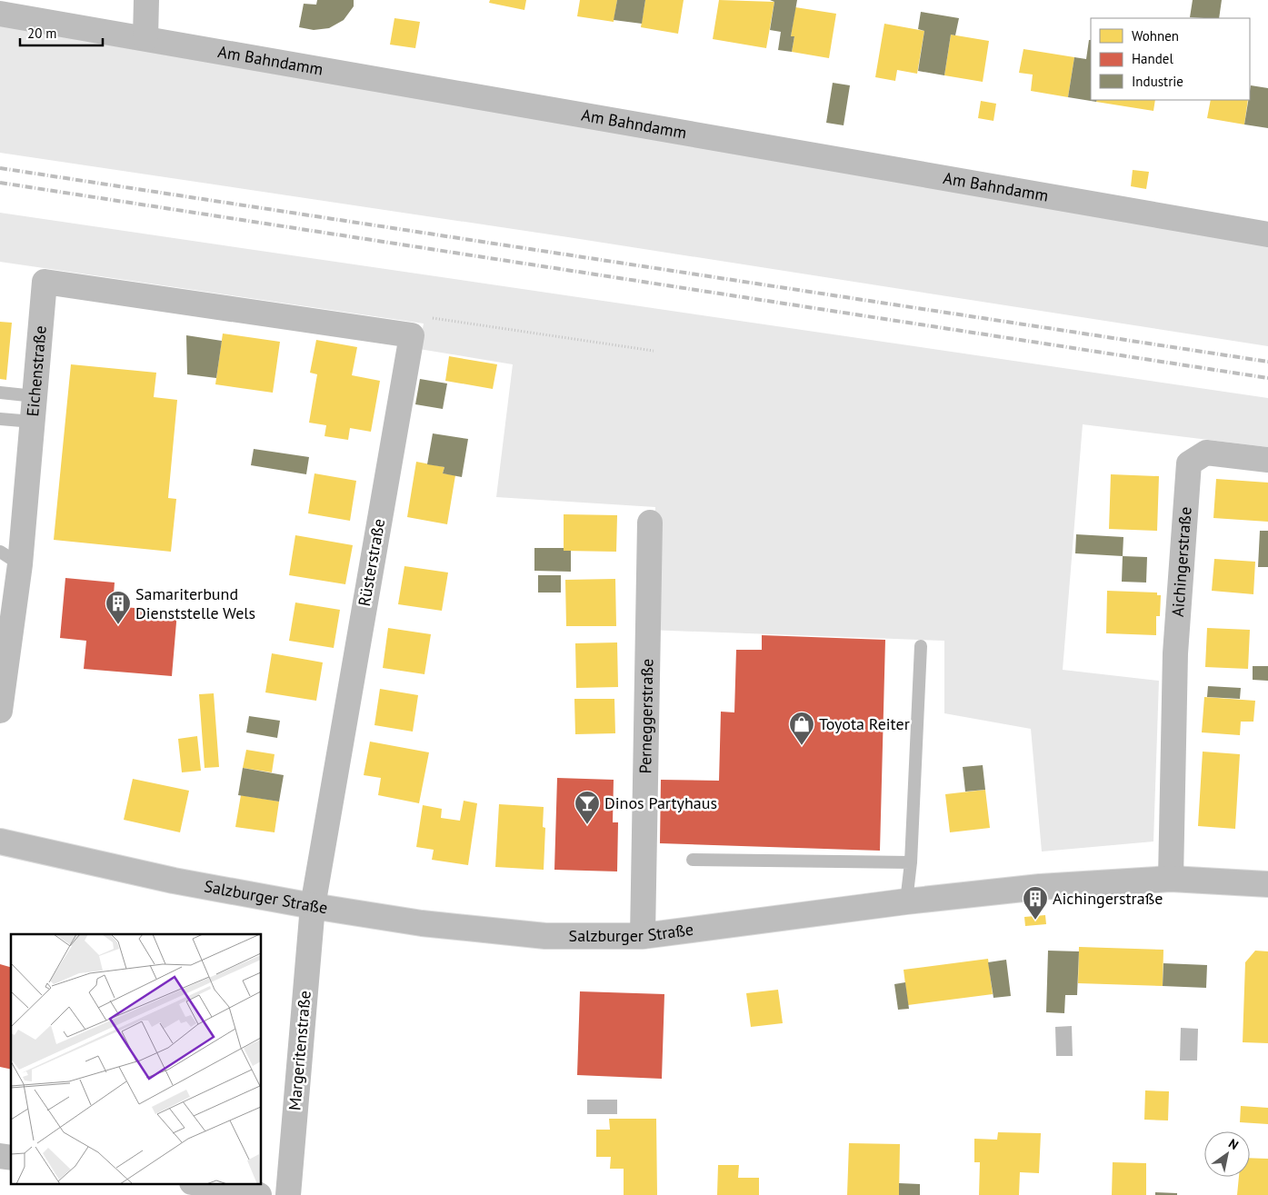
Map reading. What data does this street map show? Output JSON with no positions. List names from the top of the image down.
{
  "streets": {
    "street": [
      "Am Bahndamm",
      "Eichenstraße",
      "Aichingerstraße",
      "Rüsterstraße",
      "Perneggerstraße",
      "Salzburger Straße",
      "Margeritenstraße"
    ]
  },
  "crossings": [
    ["Eichenstraße", "Rüsterstraße"],
    ["Aichingerstraße", "Salzburger Straße"],
    ["Rüsterstraße", "Salzburger Straße"],
    ["Rüsterstraße", "Margeritenstraße"],
    ["Perneggerstraße", "Salzburger Straße"],
    ["Salzburger Straße", "Margeritenstraße"]
  ],
  "places": {
    "building": ["Samariterbund Dienststelle Wels", "Aichingerstraße"],
    "shop": ["Toyota Reiter"],
    "bar": ["Dinos Partyhaus"]
  },
  "legend": ["Wohnen", "Handel", "Industrie"],
  "scale_bar": "20 m",
  "north": "top right"
}
